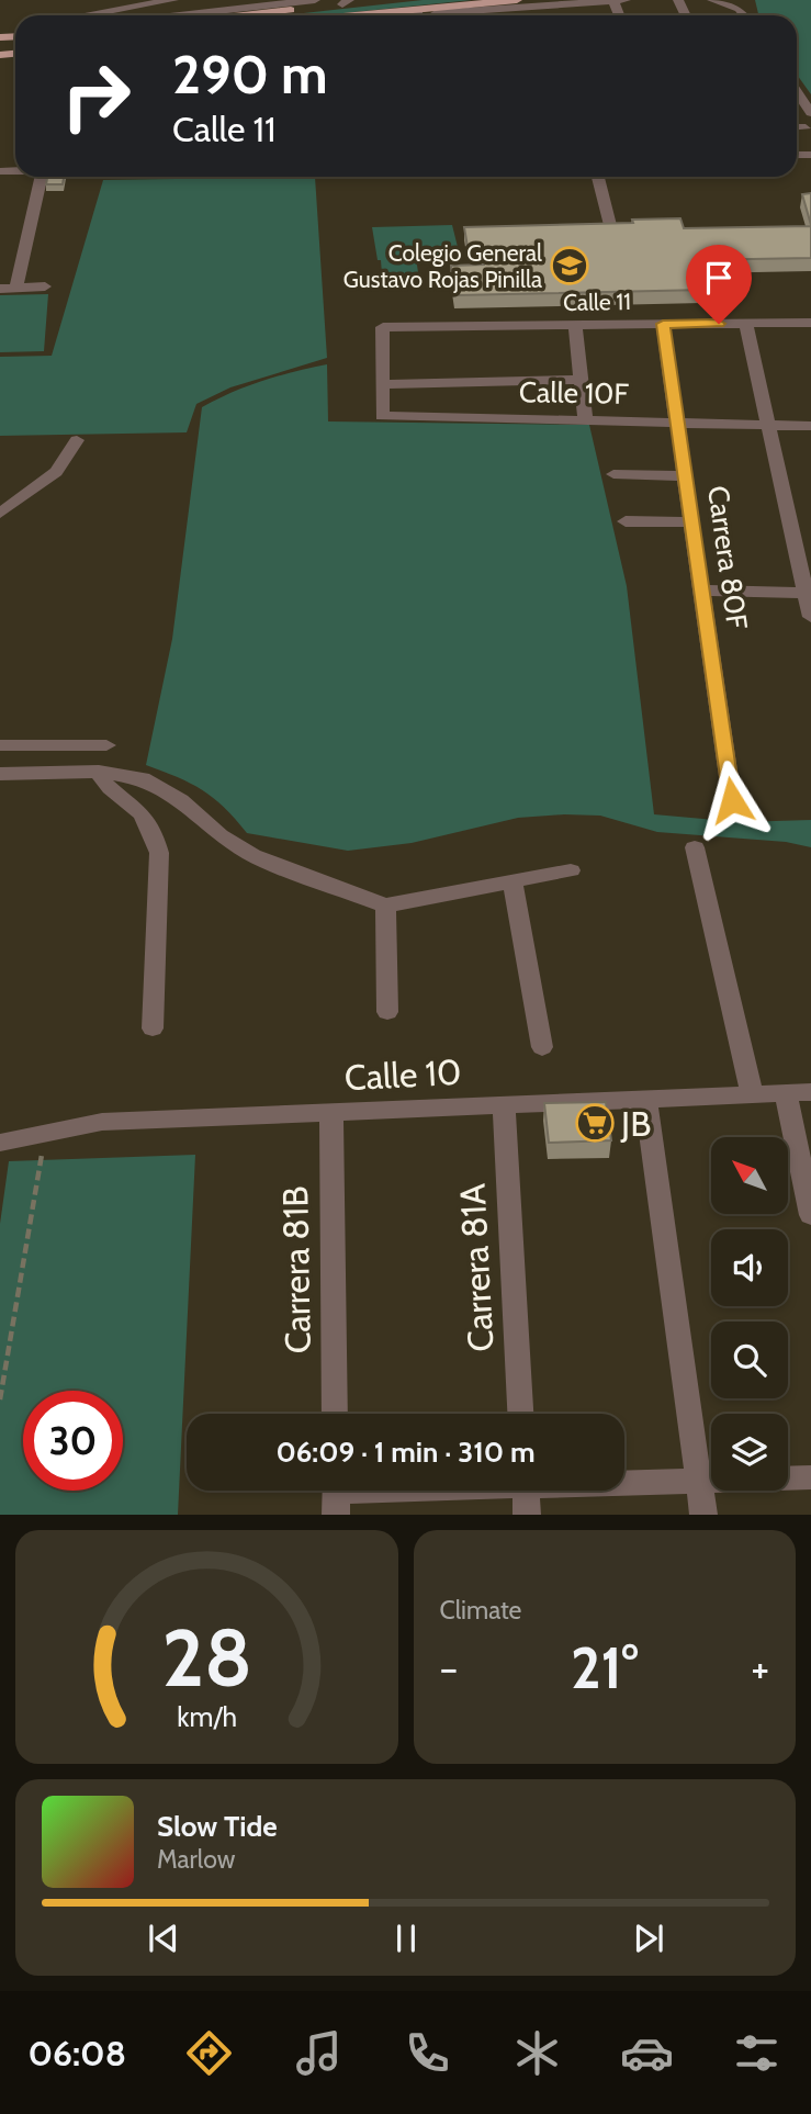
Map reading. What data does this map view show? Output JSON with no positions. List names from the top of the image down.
{
  "streets": {
    "street": [
      "Calle 11",
      "Calle 10F",
      "Carrera 80F",
      "Calle 10",
      "Carrera 81A",
      "Carrera 81B"
    ]
  },
  "crossings": [
    ["Calle 11", "Calle 10F"],
    ["Calle 11", "Carrera 80F"],
    ["Calle 10F", "Carrera 80F"],
    ["Calle 10", "Carrera 81A"],
    ["Calle 10", "Carrera 81B"]
  ],
  "places": {
    "school or university": ["Colegio General Gustavo Rojas Pinilla"],
    "supermarket": ["JB"]
  },
  "north": "top left",
  "page": {
    "turn": ["290 m", "Calle 11"],
    "limit": "30",
    "trip": "06:09 · 1 min · 310 m",
    "tile": "Climate",
    "heat": ["−", "21°", "+"],
    "song": ["Slow Tide", "Marlow"],
    "tabs": "06:08",
    "gauge": ["28", "km/h"]
  }
}
